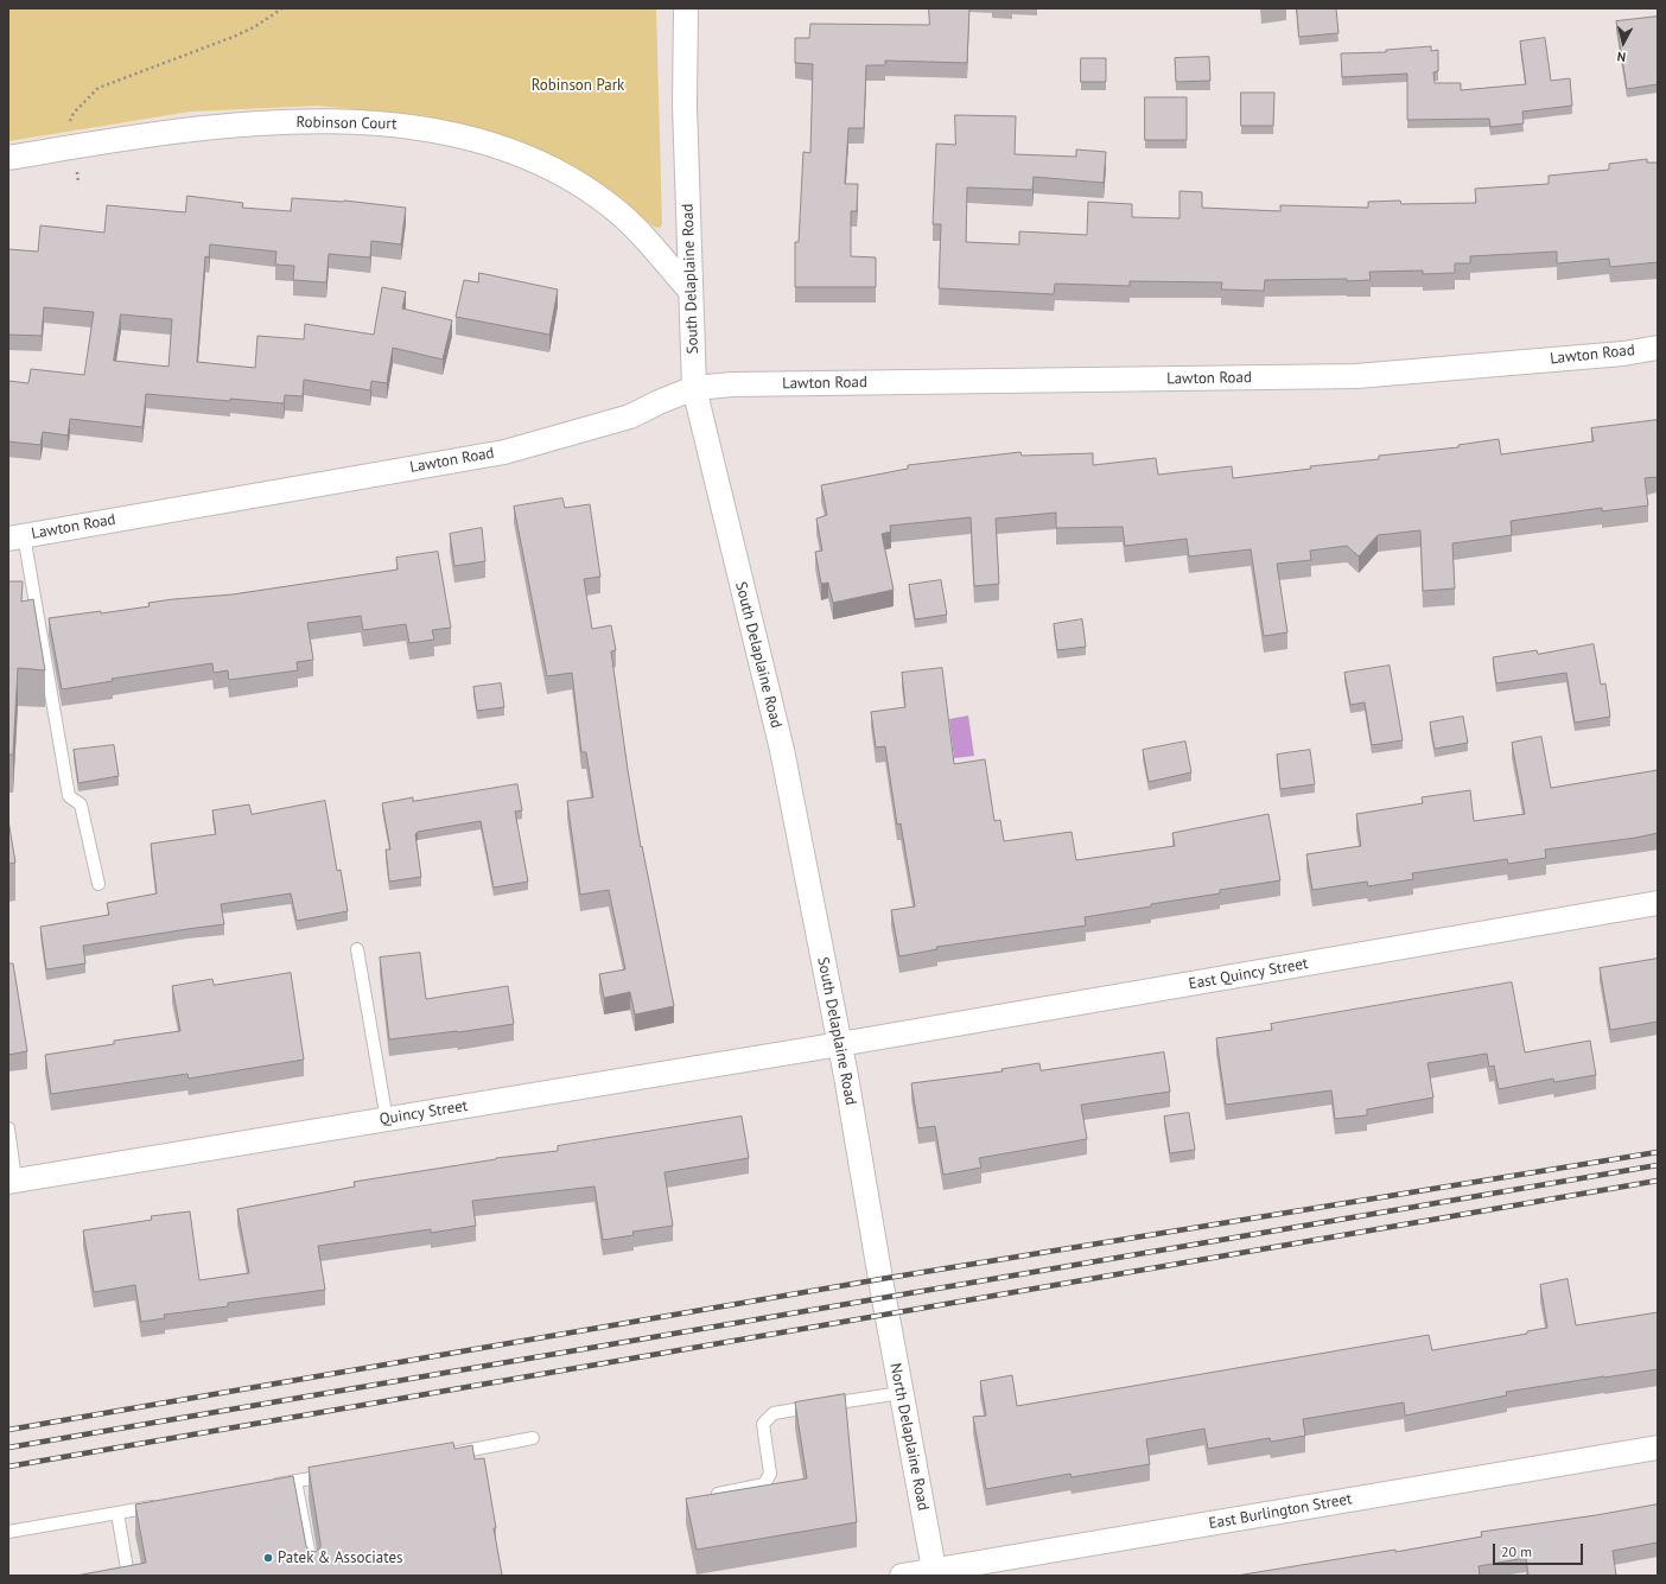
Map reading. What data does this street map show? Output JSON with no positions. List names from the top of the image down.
{
  "streets": {
    "street": [
      "Robinson Court",
      "South Delaplaine Road",
      "Lawton Road",
      "East Quincy Street",
      "Quincy Street",
      "North Delaplaine Road",
      "East Burlington Street"
    ]
  },
  "crossings": [
    ["Robinson Court", "South Delaplaine Road"],
    ["South Delaplaine Road", "Lawton Road"],
    ["South Delaplaine Road", "East Quincy Street"],
    ["South Delaplaine Road", "Quincy Street"],
    ["South Delaplaine Road", "North Delaplaine Road"],
    ["East Quincy Street", "Quincy Street"],
    ["North Delaplaine Road", "East Burlington Street"]
  ],
  "parks": ["Robinson Park"],
  "places": ["Patek & Associates"],
  "scale_bar": "20 m",
  "north": "bottom"
}
